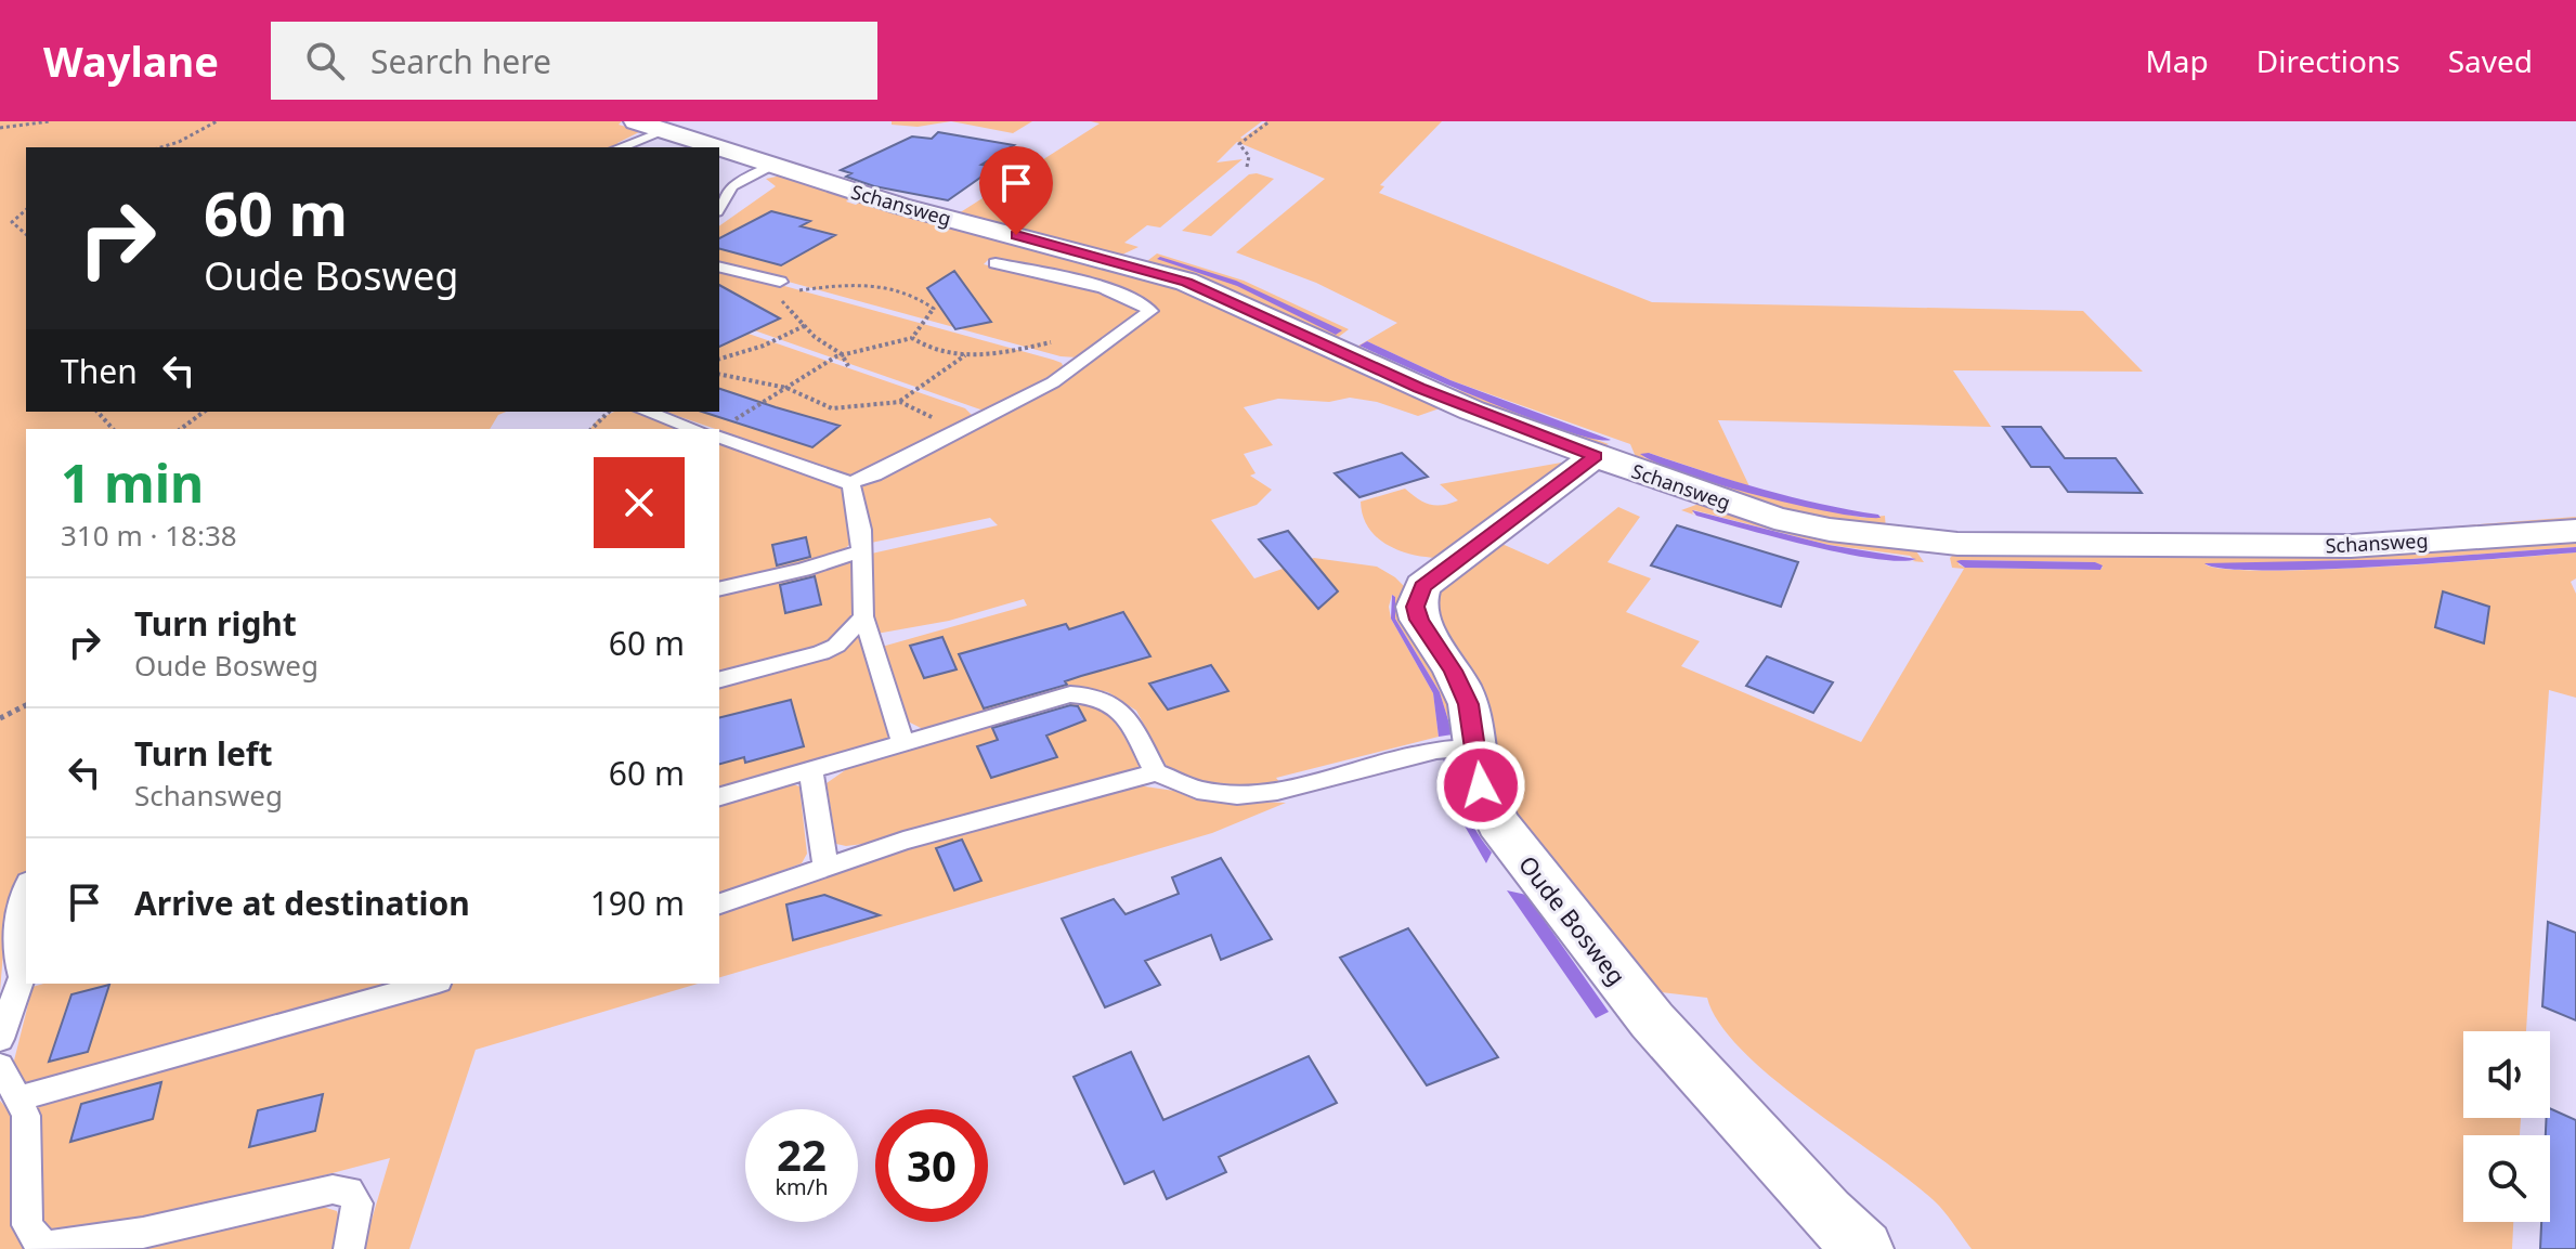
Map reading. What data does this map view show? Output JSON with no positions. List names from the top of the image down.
{
  "streets": {
    "street": ["Schansweg", "Oude Bosweg"]
  },
  "crossings": [
    ["Schansweg", "Oude Bosweg"]
  ],
  "page": {
    "header": "Waylane",
    "search": "Search here",
    "nav": ["Map", "Directions", "Saved"],
    "turn": ["60 m", "Oude Bosweg"],
    "then": "Then",
    "heading": ["1 min", "310 m · 18:38"],
    "list": [
      {
        "name": "Turn right",
        "note": "Oude Bosweg",
        "value": "60 m"
      },
      {
        "name": "Turn left",
        "note": "Schansweg",
        "value": "60 m"
      },
      {
        "name": "Arrive at destination",
        "value": "190 m"
      }
    ],
    "speed": "22 km/h",
    "limit": "30"
  }
}
